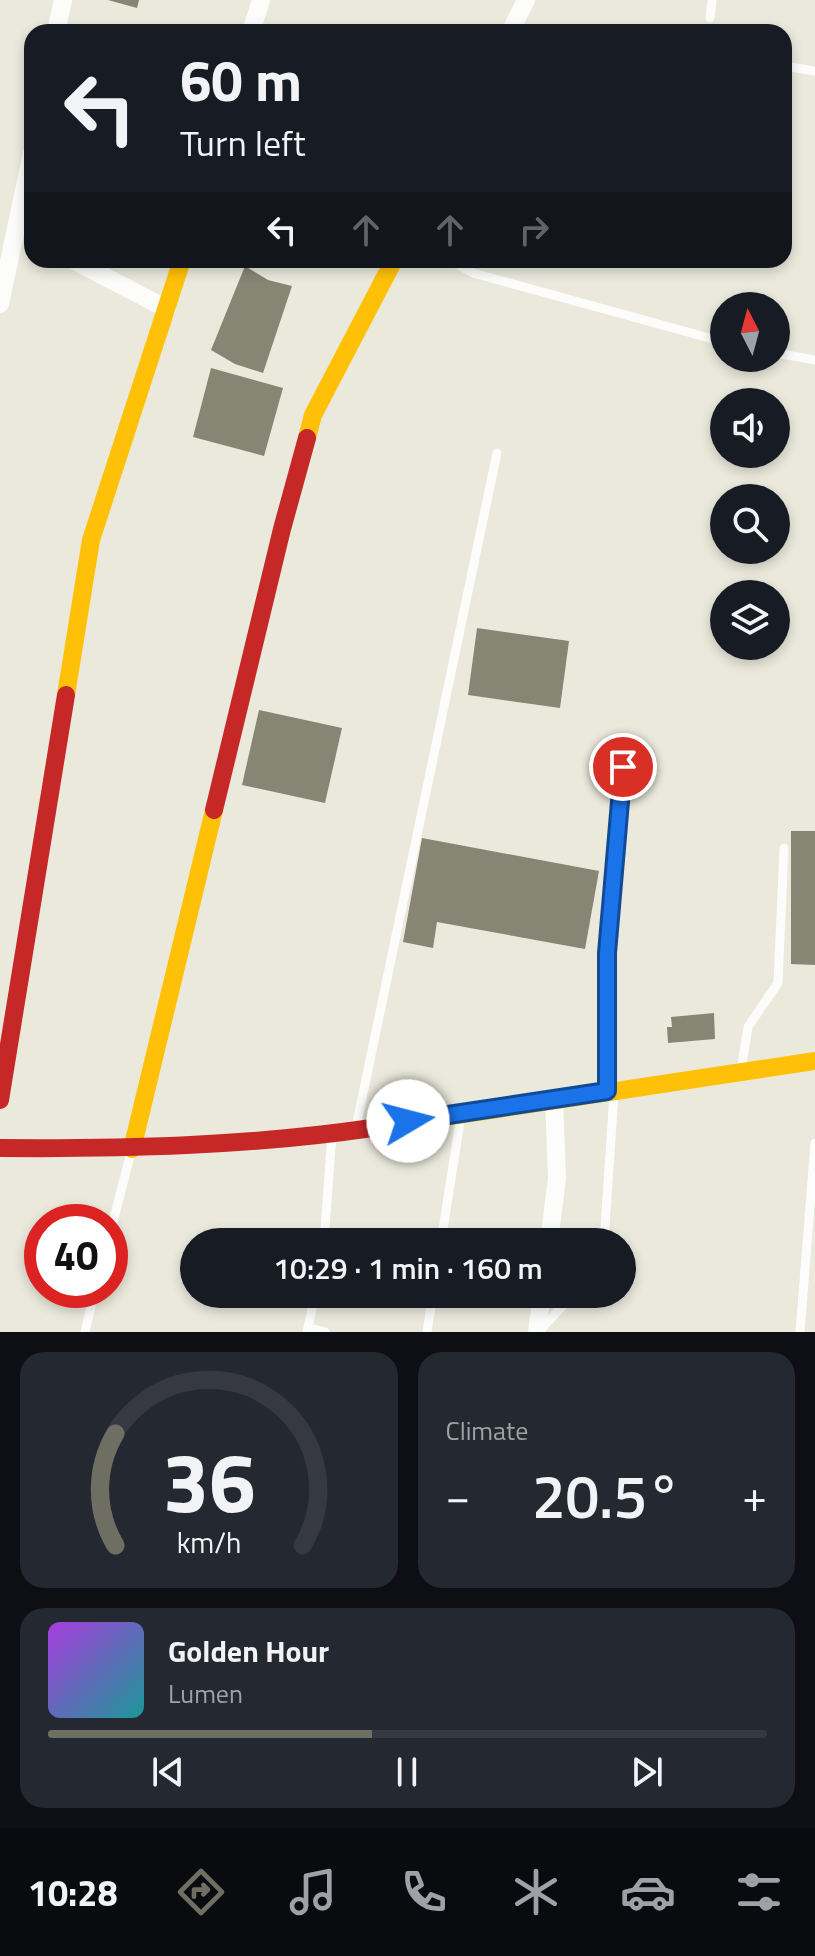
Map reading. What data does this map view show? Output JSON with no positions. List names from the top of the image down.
{
  "north": "top",
  "page": {
    "turn": ["60 m", "Turn left"],
    "limit": "40",
    "trip": "10:29 · 1 min · 160 m",
    "tile": "Climate",
    "heat": ["−", "20.5°", "+"],
    "song": ["Golden Hour", "Lumen"],
    "tabs": "10:28",
    "gauge": ["36", "km/h"]
  }
}
